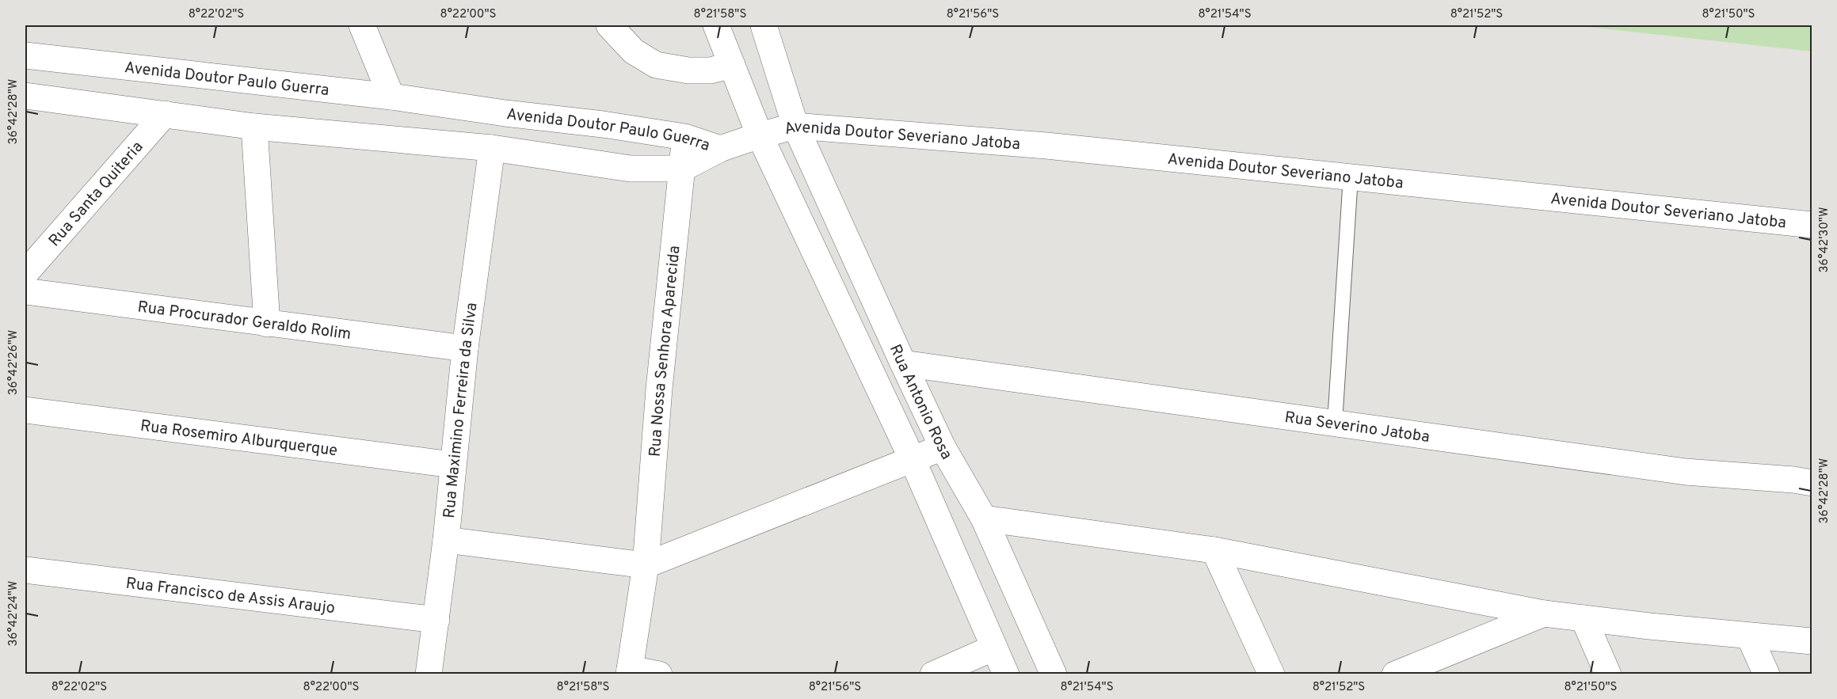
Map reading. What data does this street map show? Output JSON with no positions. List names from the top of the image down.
{
  "streets": {
    "street": [
      "Avenida Doutor Paulo Guerra",
      "Avenida Doutor Severiano Jatoba",
      "Rua Santa Quiteria",
      "Rua Procurador Geraldo Rolim",
      "Rua Nossa Senhora Aparecida",
      "Rua Antonio Rosa",
      "Rua Maximino Ferreira da Silva",
      "Rua Severino Jatoba",
      "Rua Rosemiro Alburquerque",
      "Rua Francisco de Assis Araujo"
    ]
  },
  "crossings": [
    ["Avenida Doutor Paulo Guerra", "Avenida Doutor Severiano Jatoba"],
    ["Avenida Doutor Paulo Guerra", "Rua Santa Quiteria"],
    ["Avenida Doutor Paulo Guerra", "Rua Nossa Senhora Aparecida"],
    ["Avenida Doutor Paulo Guerra", "Rua Maximino Ferreira da Silva"],
    ["Avenida Doutor Severiano Jatoba", "Rua Antonio Rosa"],
    ["Rua Procurador Geraldo Rolim", "Rua Maximino Ferreira da Silva"],
    ["Rua Antonio Rosa", "Rua Severino Jatoba"],
    ["Rua Maximino Ferreira da Silva", "Rua Rosemiro Alburquerque"],
    ["Rua Maximino Ferreira da Silva", "Rua Francisco de Assis Araujo"]
  ],
  "coordinates": [
    "8°22'02\"S",
    "8°22'00\"S",
    "8°21'58\"S",
    "8°21'56\"S",
    "8°21'54\"S",
    "8°21'52\"S",
    "8°21'50\"S",
    "36°42'28\"W",
    "36°42'30\"W",
    "36°42'26\"W",
    "36°42'24\"W"
  ]
}
